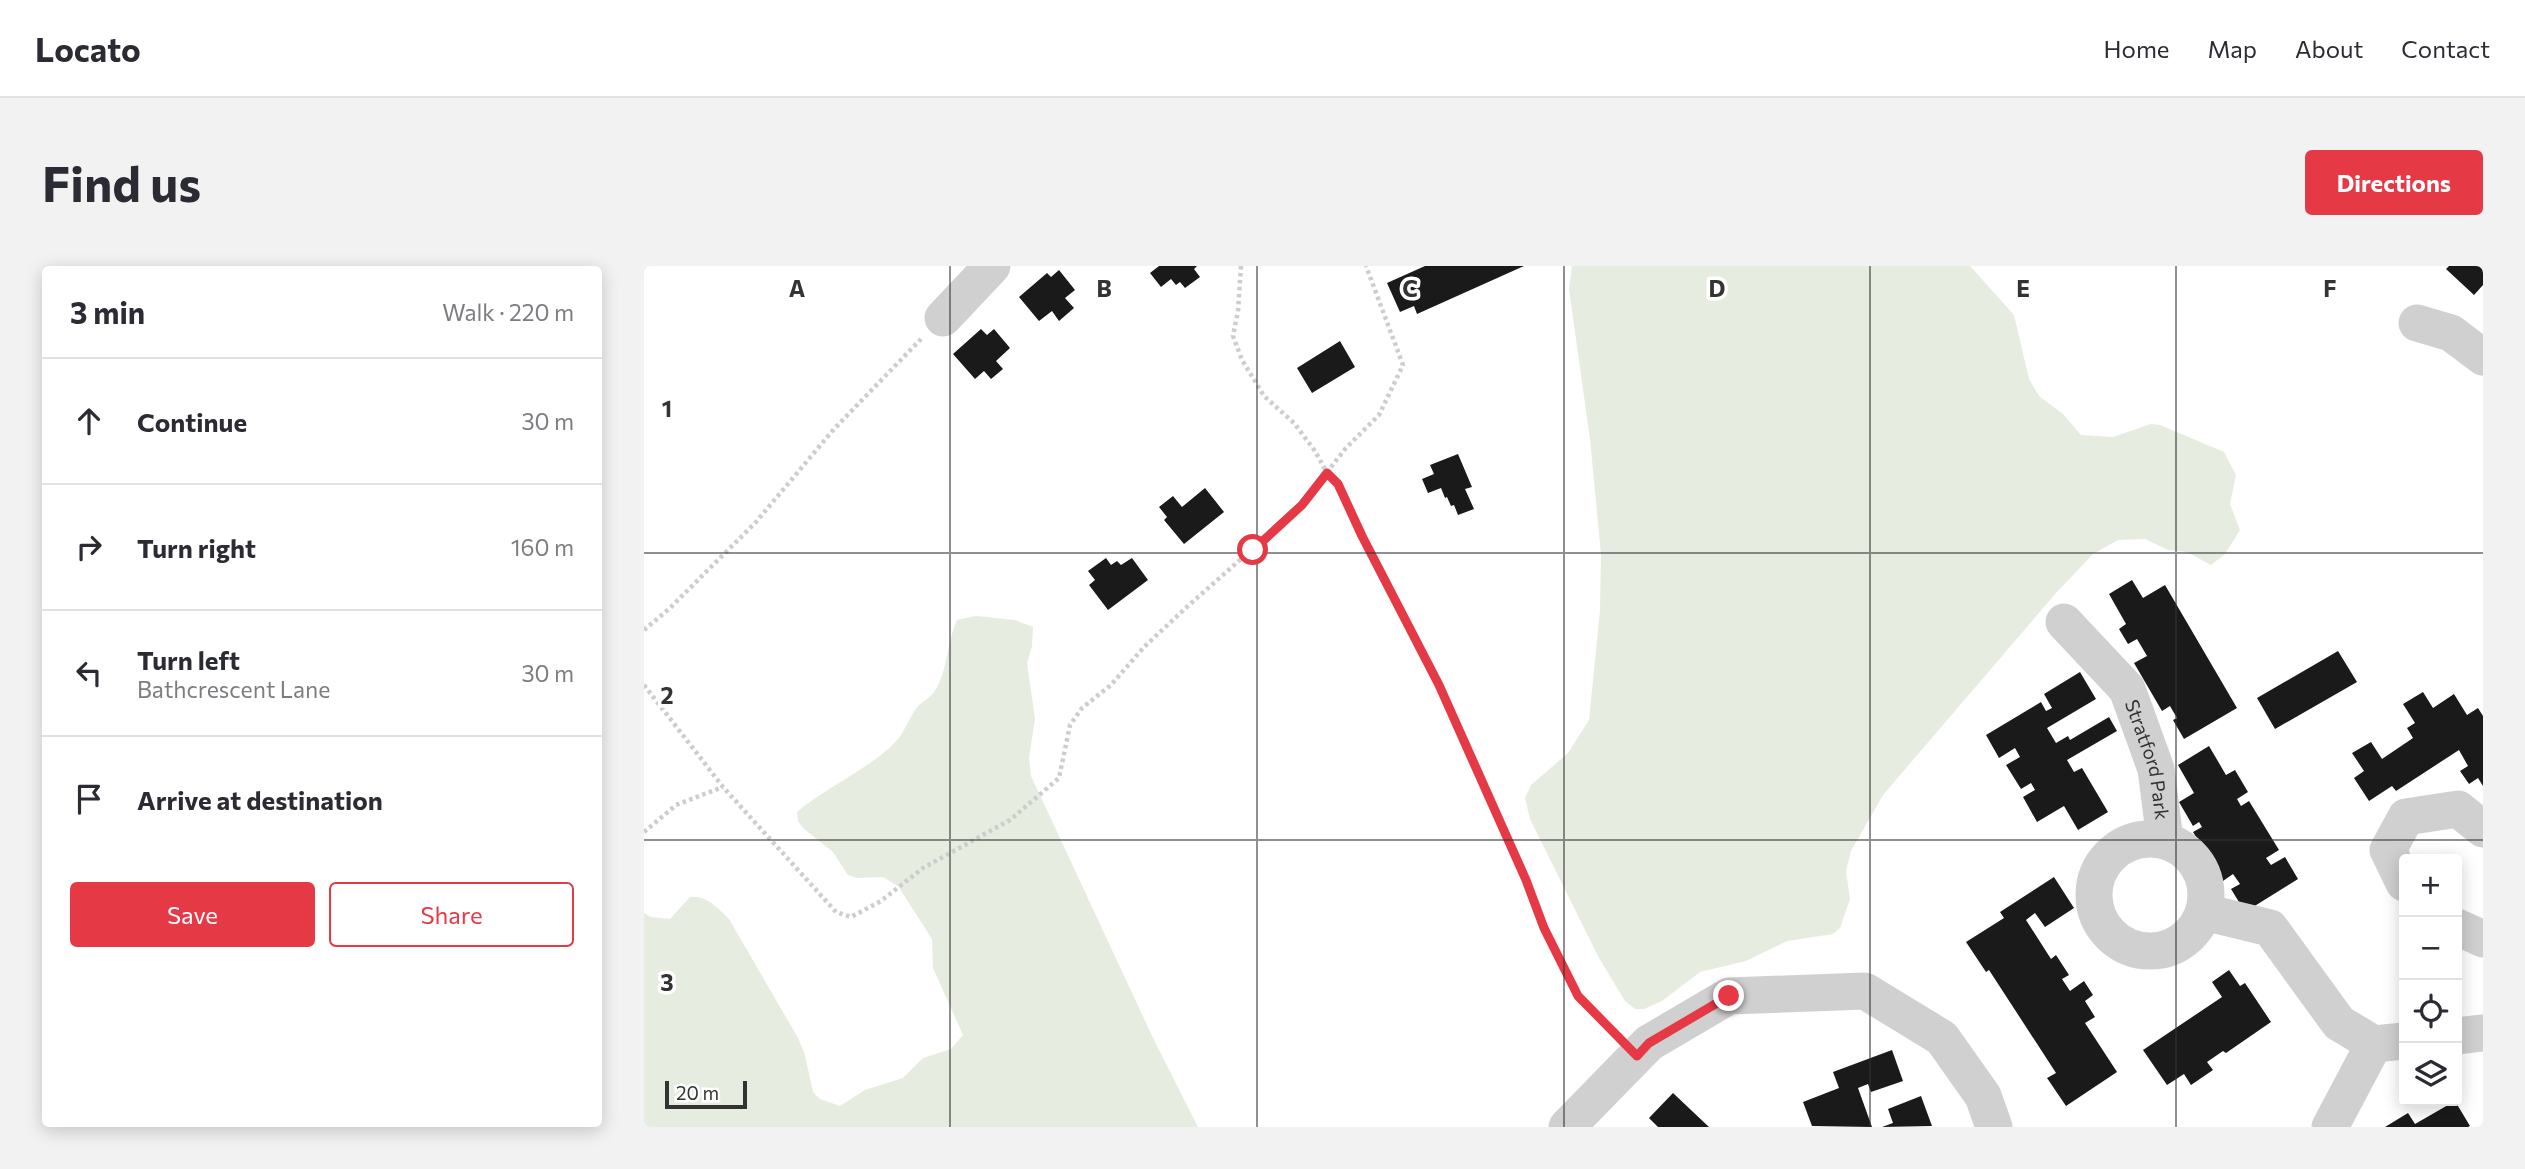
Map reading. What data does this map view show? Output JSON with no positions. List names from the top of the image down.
{
  "streets": {
    "street": ["Stratford Park"]
  },
  "scale_bar": "20 m",
  "page": {
    "header": "Locato",
    "nav": [
      "Home",
      "Map",
      "About",
      "Contact"
    ],
    "buttons": [
      "Directions",
      ["Save", "Share"]
    ],
    "title": "Find us",
    "heading": ["3 min", "Walk · 220 m"],
    "list": [
      ["Continue", "30 m"],
      ["Turn right", "160 m"],
      ["Turn left", "Bathcrescent Lane", "30 m"],
      "Arrive at destination"
    ],
    "map_buttons": ["+", "−"],
    "scale": "20 m"
  },
  "grid": {
    "columns": [
      "A",
      "B",
      "C",
      "D",
      "E",
      "F"
    ],
    "rows": ["1", "2", "3"]
  }
}
